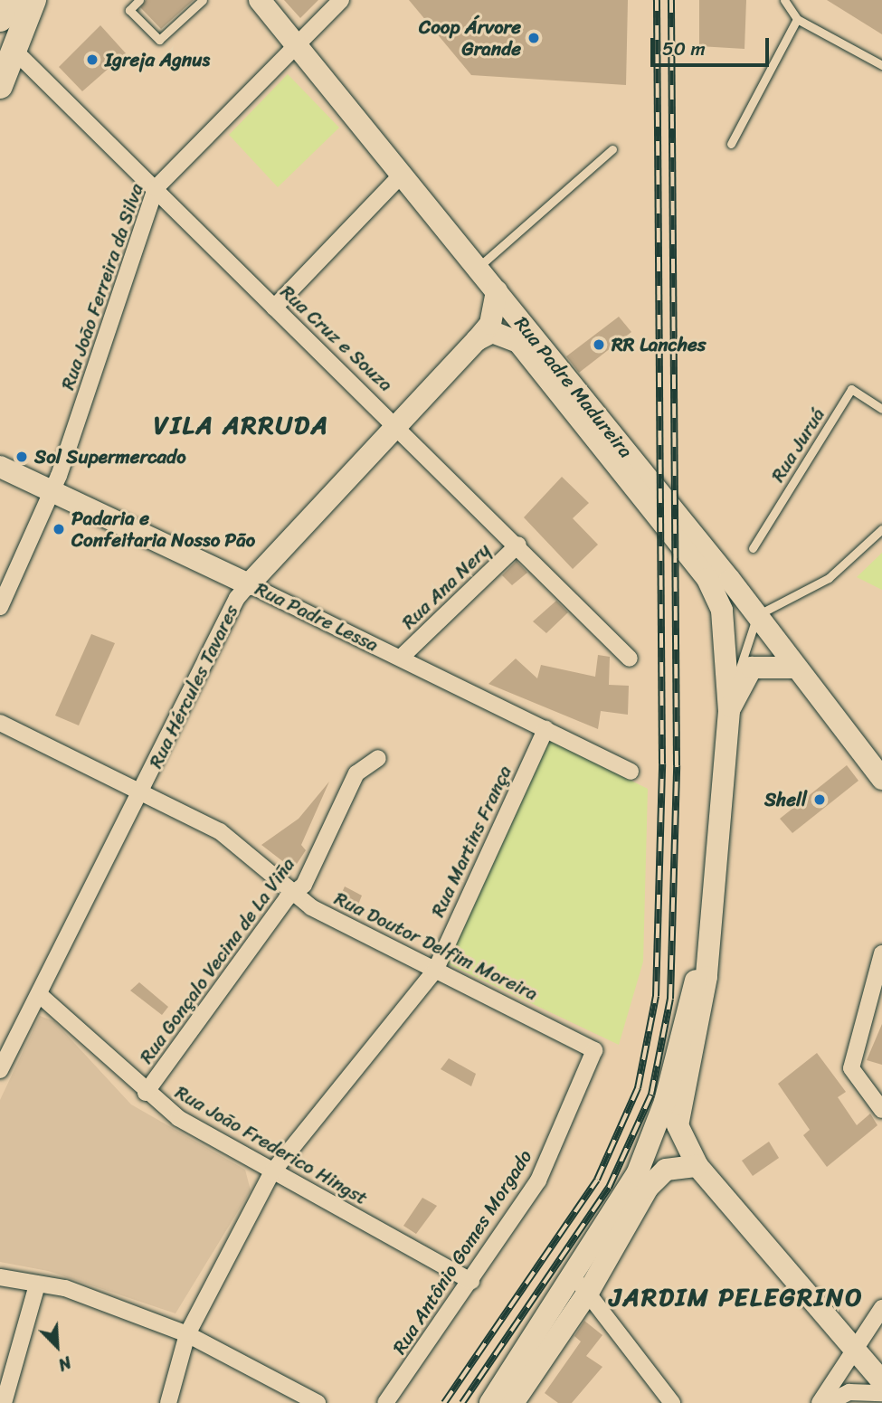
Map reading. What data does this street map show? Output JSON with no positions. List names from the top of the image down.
{
  "streets": {
    "main road": ["Rua Padre Madureira", "Rua Padre Lessa", "Rua Hércules Tavares"],
    "street": [
      "Rua João Ferreira da Silva",
      "Rua Cruz e Souza",
      "Rua Ana Nery",
      "Rua Martins França",
      "Rua Doutor Delfim Moreira",
      "Rua Gonçalo Vecina de La Viña",
      "Rua João Frederico Hingst",
      "Rua Antônio Gomes Morgado"
    ],
    "lane": ["Rua Juruá"]
  },
  "crossings": [
    ["Rua João Ferreira da Silva", "Rua Cruz e Souza"],
    ["Rua João Ferreira da Silva", "Rua Padre Madureira"],
    ["Rua João Ferreira da Silva", "Rua Padre Lessa"],
    ["Rua Cruz e Souza", "Rua Ana Nery"],
    ["Rua Cruz e Souza", "Rua Hércules Tavares"],
    ["Rua Padre Madureira", "Rua Hércules Tavares"],
    ["Rua Ana Nery", "Rua Padre Lessa"],
    ["Rua Padre Lessa", "Rua Hércules Tavares"],
    ["Rua Padre Lessa", "Rua Martins França"],
    ["Rua Hércules Tavares", "Rua Doutor Delfim Moreira"],
    ["Rua Hércules Tavares", "Rua João Frederico Hingst"],
    ["Rua Martins França", "Rua Doutor Delfim Moreira"],
    ["Rua Martins França", "Rua João Frederico Hingst"],
    ["Rua Doutor Delfim Moreira", "Rua Gonçalo Vecina de La Viña"],
    ["Rua Doutor Delfim Moreira", "Rua Antônio Gomes Morgado"],
    ["Rua Gonçalo Vecina de La Viña", "Rua João Frederico Hingst"],
    ["Rua João Frederico Hingst", "Rua Antônio Gomes Morgado"]
  ],
  "districts": ["VILA ARRUDA", "JARDIM PELEGRINO"],
  "places": [
    "Coop Árvore Grande",
    "Igreja Agnus",
    "RR Lanches",
    "Sol Supermercado",
    "Padaria e Confeitaria Nosso Pão",
    "Shell"
  ],
  "scale_bar": "50 m",
  "north": "bottom right"
}
